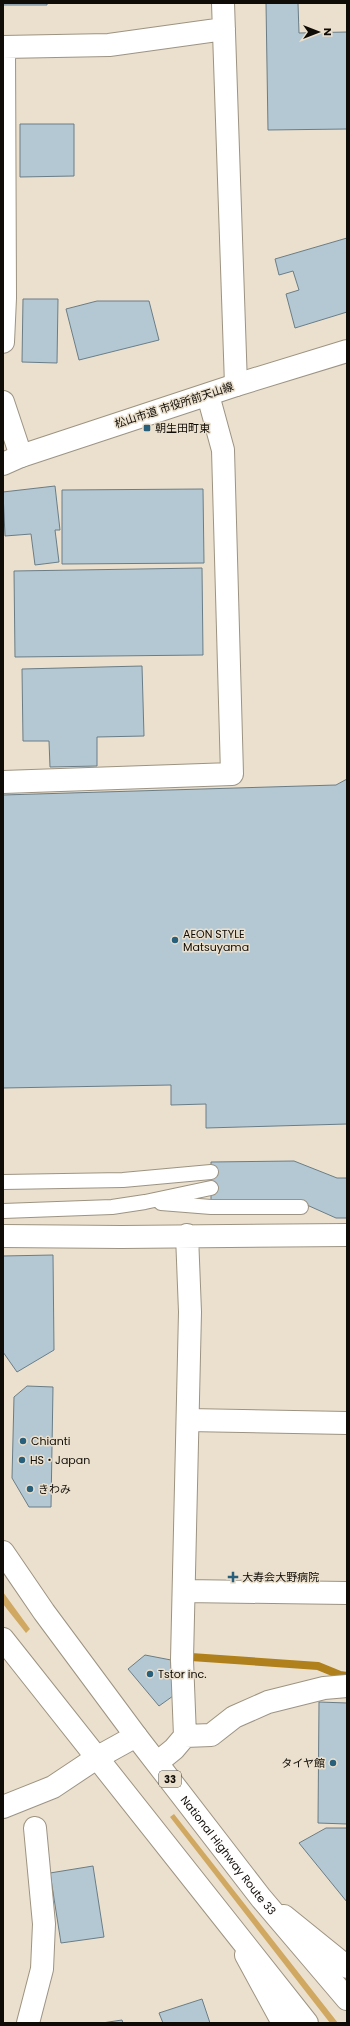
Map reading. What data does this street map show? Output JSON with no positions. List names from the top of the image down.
{
  "streets": {
    "main road": ["松山市道 市役所前天山線", "33", "National Highway Route 33"]
  },
  "places": {
    "transit": ["朝生田町東"],
    "other": [
      "AEON STYLE Matsuyama",
      "Chianti",
      "HS・Japan",
      "きわみ",
      "Tstor inc.",
      "タイヤ館"
    ],
    "health": ["大寿会大野病院"]
  },
  "north": "right"
}
